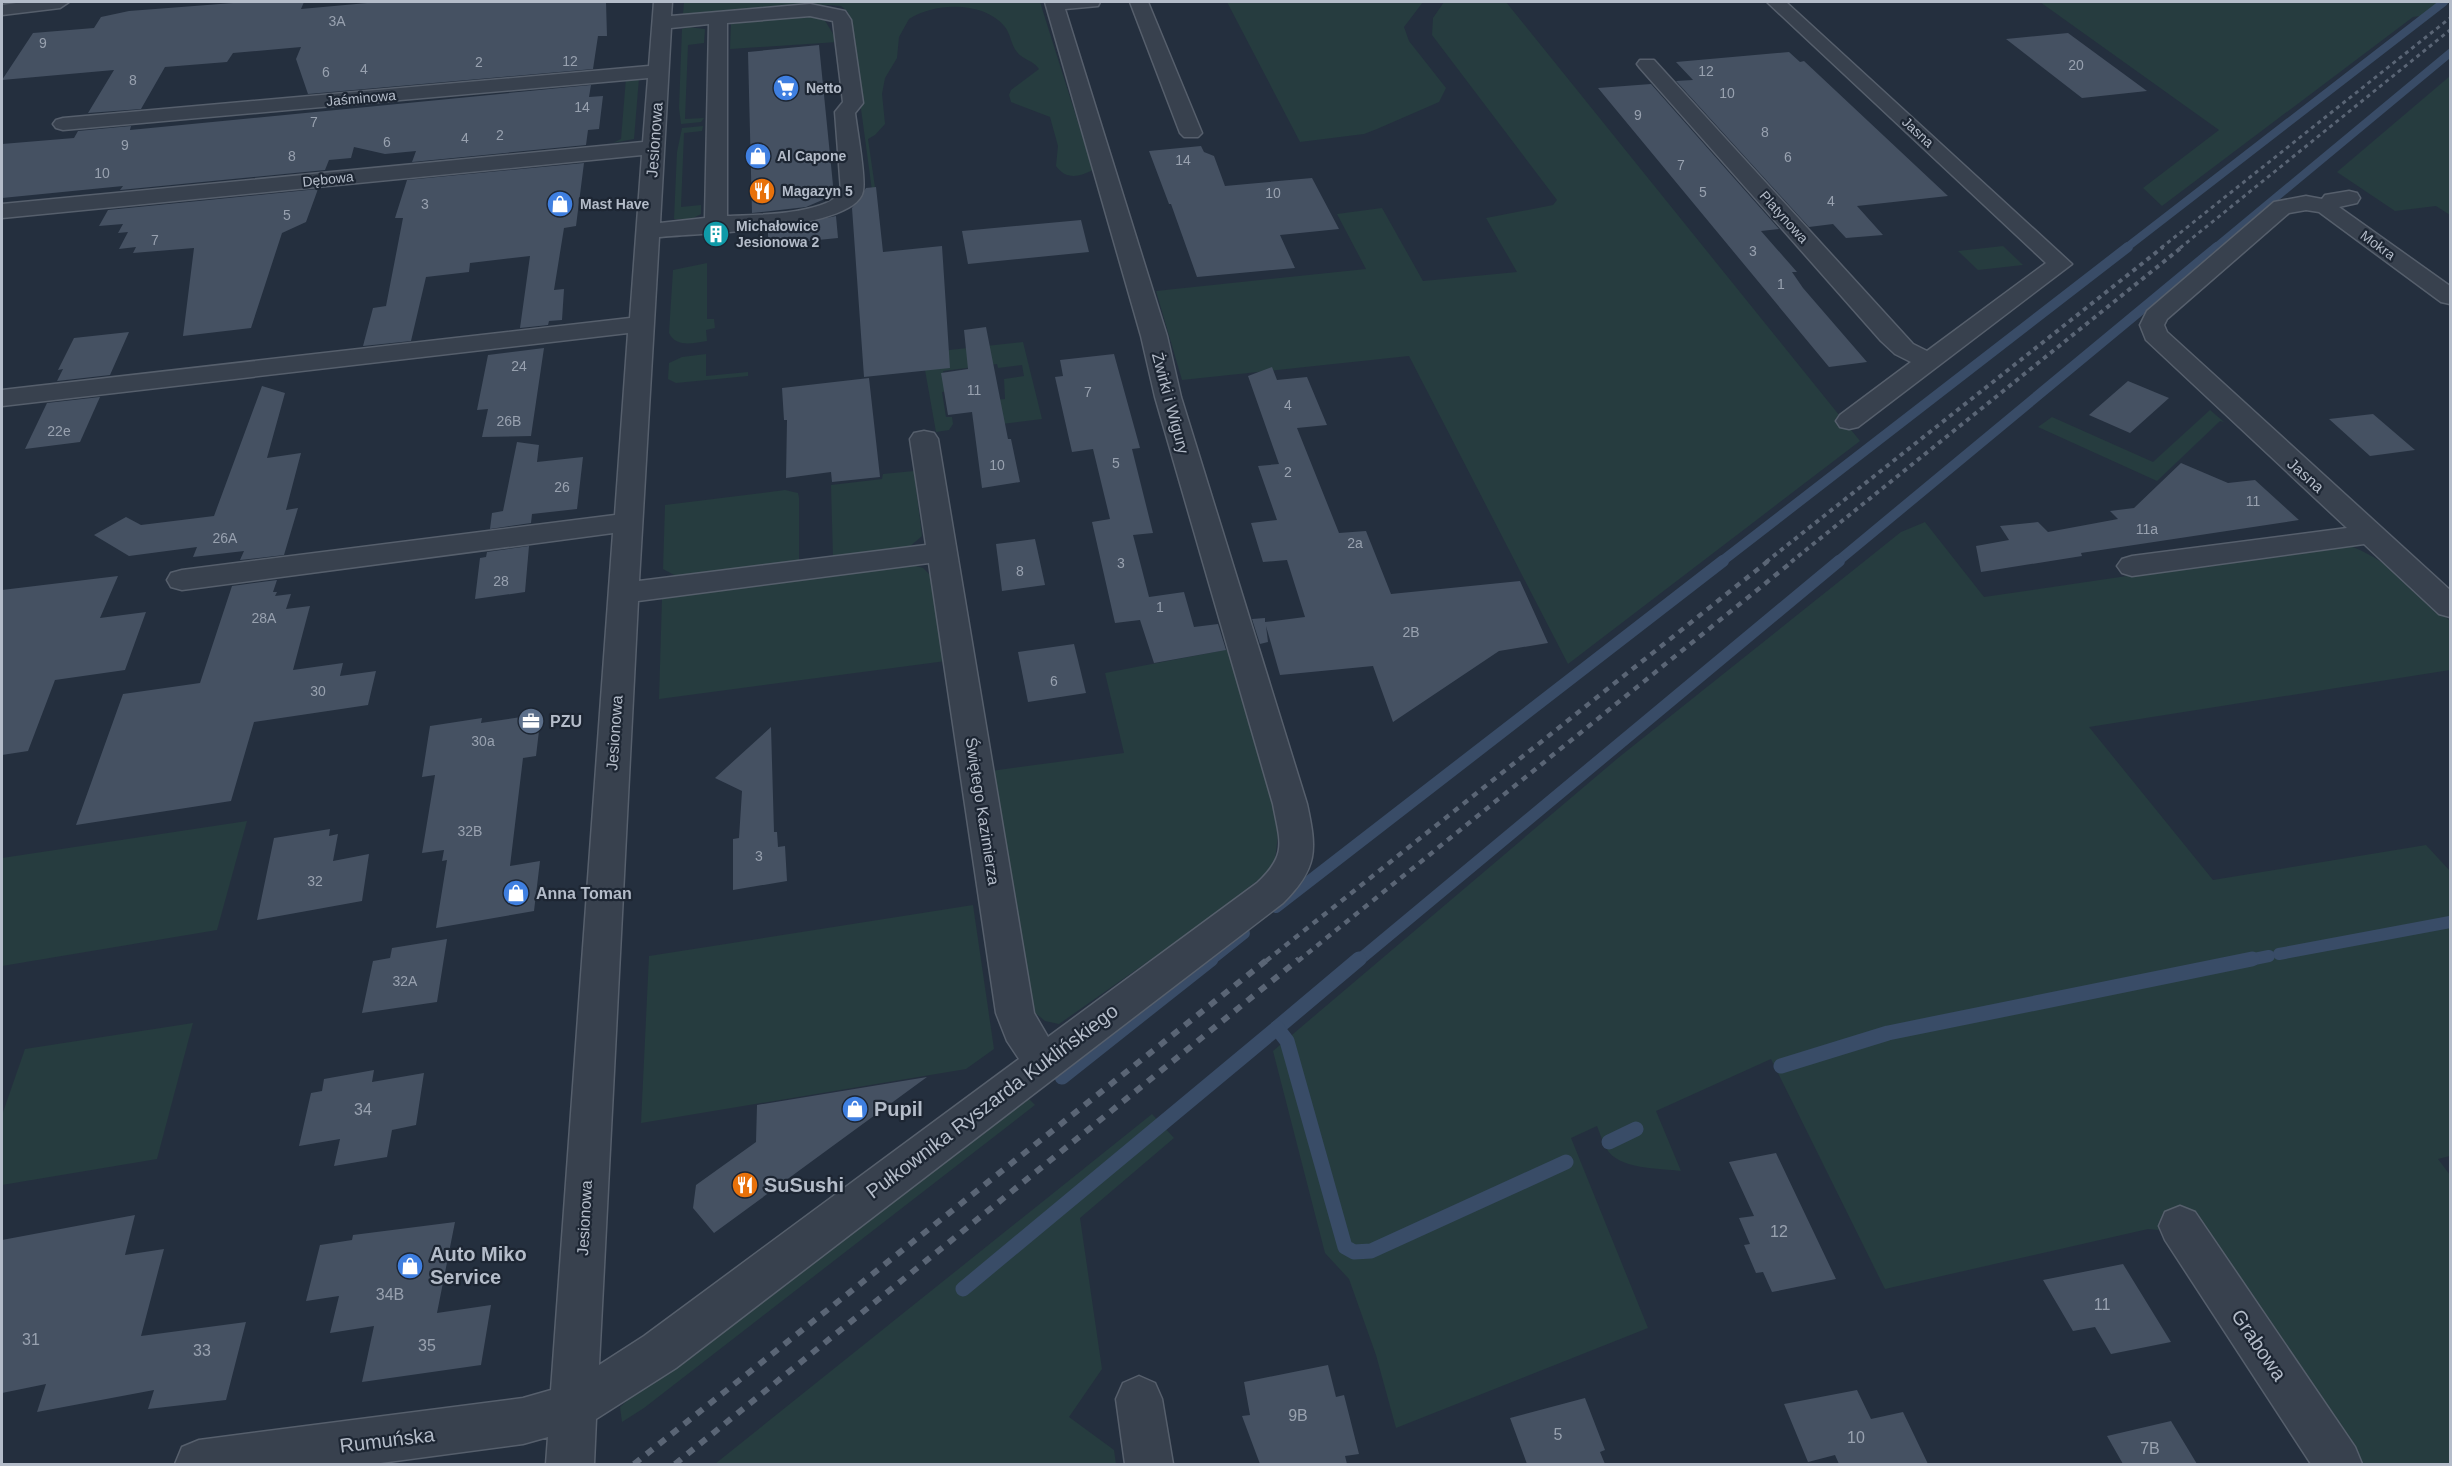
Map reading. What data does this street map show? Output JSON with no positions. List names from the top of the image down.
{
  "streets": {
    "street": [
      "Jaśminowa",
      "Jasna",
      "Jesionowa",
      "Dębowa",
      "Platynowa",
      "Mokra",
      "Żwirki i Wigury",
      "Świętego Kazimierza",
      "Pułkownika Ryszarda Kuklińskiego",
      "Grabowa",
      "Rumuńska"
    ]
  },
  "crossings": [
    ["Jaśminowa", "Jesionowa"],
    ["Jasna", "Platynowa"],
    ["Jasna", "Mokra"],
    ["Jesionowa", "Dębowa"],
    ["Jesionowa", "Pułkownika Ryszarda Kuklińskiego"],
    ["Jesionowa", "Rumuńska"],
    ["Żwirki i Wigury", "Pułkownika Ryszarda Kuklińskiego"],
    ["Świętego Kazimierza", "Pułkownika Ryszarda Kuklińskiego"],
    ["Pułkownika Ryszarda Kuklińskiego", "Rumuńska"]
  ],
  "places": {
    "supermarket": ["Netto"],
    "shop": [
      "Al Capone",
      "Mast Have",
      "Anna Toman",
      "Pupil",
      "Auto Miko Service"
    ],
    "restaurant": ["Magazyn 5", "SuSushi"],
    "building": ["Michałowice Jesionowa 2"],
    "office": ["PZU"]
  },
  "house_numbers": [
    "3A",
    "9",
    "12",
    "2",
    "20",
    "4",
    "12",
    "6",
    "8",
    "10",
    "14",
    "9",
    "7",
    "8",
    "2",
    "4",
    "6",
    "9",
    "8",
    "6",
    "14",
    "7",
    "10",
    "5",
    "10",
    "4",
    "3",
    "5",
    "7",
    "3",
    "1",
    "24",
    "11",
    "7",
    "4",
    "26B",
    "22e",
    "5",
    "10",
    "2",
    "26",
    "11",
    "11a",
    "26A",
    "2a",
    "3",
    "8",
    "28",
    "1",
    "28A",
    "2B",
    "6",
    "30",
    "30a",
    "32B",
    "3",
    "32",
    "32A",
    "34",
    "12",
    "34B",
    "11",
    "31",
    "35",
    "33",
    "9B",
    "5",
    "10",
    "7B"
  ]
}
